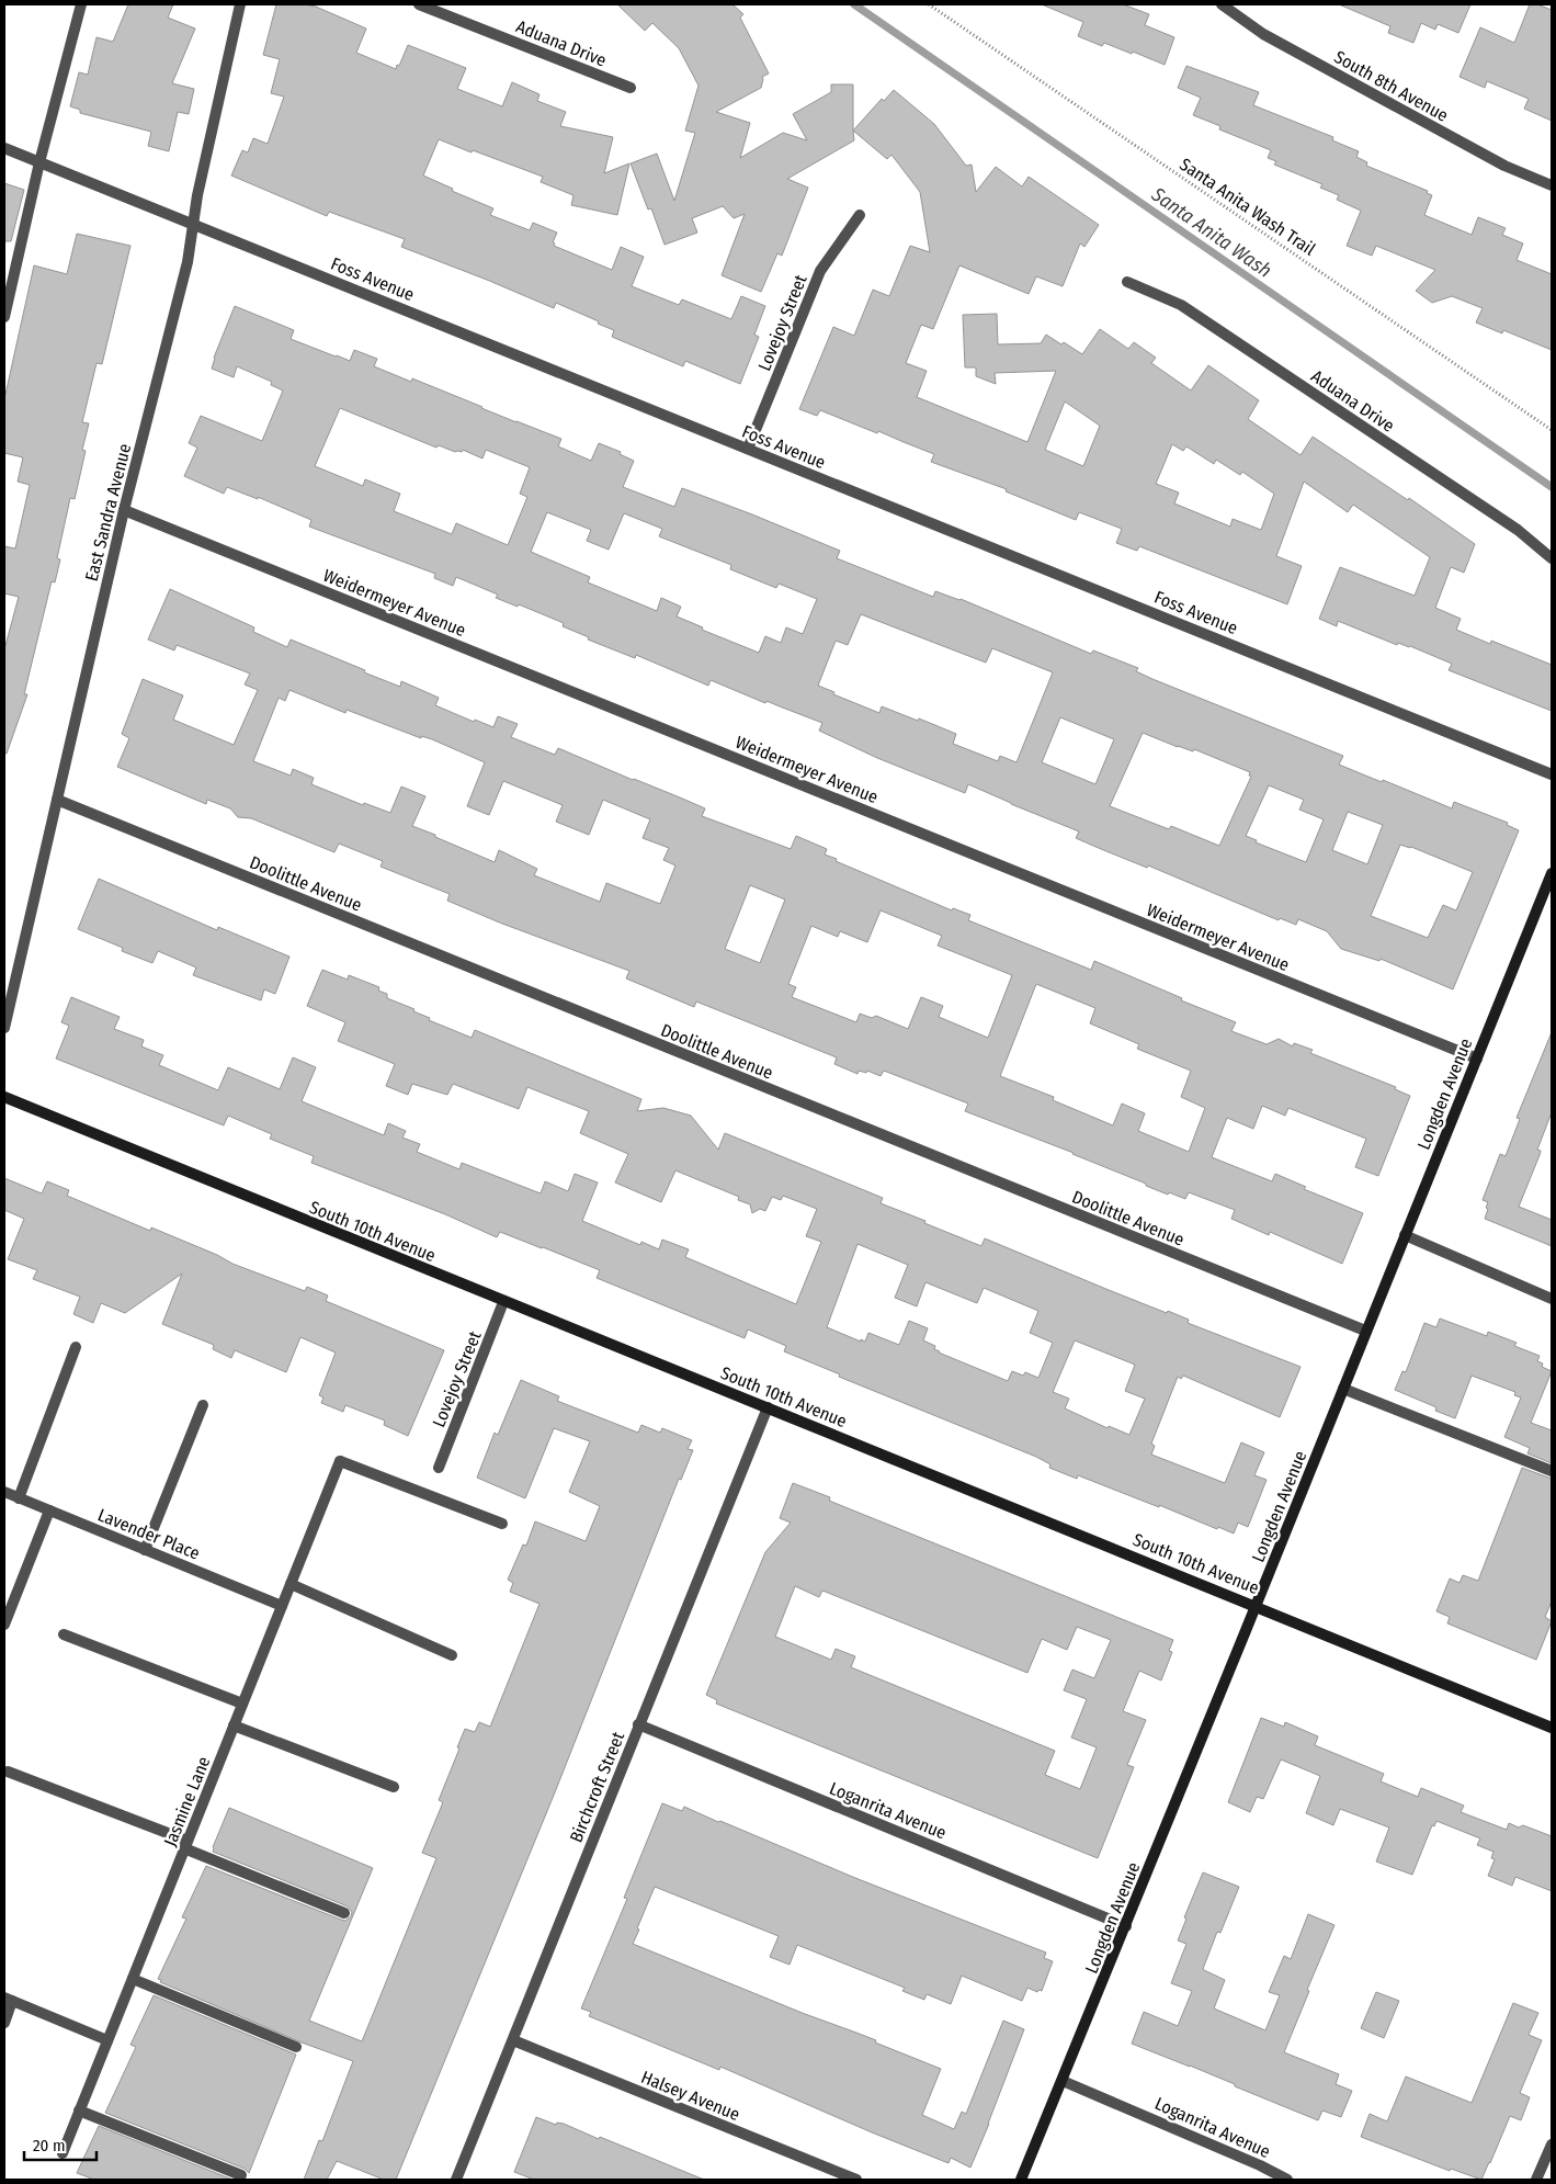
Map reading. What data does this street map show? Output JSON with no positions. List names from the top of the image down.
{
  "streets": {
    "street": [
      "Aduana Drive",
      "South 8th Avenue",
      "Foss Avenue",
      "Lovejoy Street",
      "East Sandra Avenue",
      "Weidermeyer Avenue",
      "Doolittle Avenue",
      "Longden Avenue",
      "South 10th Avenue",
      "Lavender Place",
      "Birchcroft Street",
      "Jasmine Lane",
      "Loganrita Avenue",
      "Halsey Avenue"
    ],
    "path": ["Santa Anita Wash Trail"]
  },
  "crossings": [
    ["Foss Avenue", "Lovejoy Street"],
    ["Foss Avenue", "East Sandra Avenue"],
    ["Lovejoy Street", "South 10th Avenue"],
    ["East Sandra Avenue", "Weidermeyer Avenue"],
    ["East Sandra Avenue", "Doolittle Avenue"],
    ["Weidermeyer Avenue", "Longden Avenue"],
    ["Doolittle Avenue", "Longden Avenue"],
    ["Longden Avenue", "South 10th Avenue"],
    ["Longden Avenue", "Loganrita Avenue"],
    ["South 10th Avenue", "Birchcroft Street"],
    ["Lavender Place", "Jasmine Lane"],
    ["Birchcroft Street", "Loganrita Avenue"],
    ["Birchcroft Street", "Halsey Avenue"]
  ],
  "water": ["Santa Anita Wash"],
  "scale_bar": "20 m"
}
